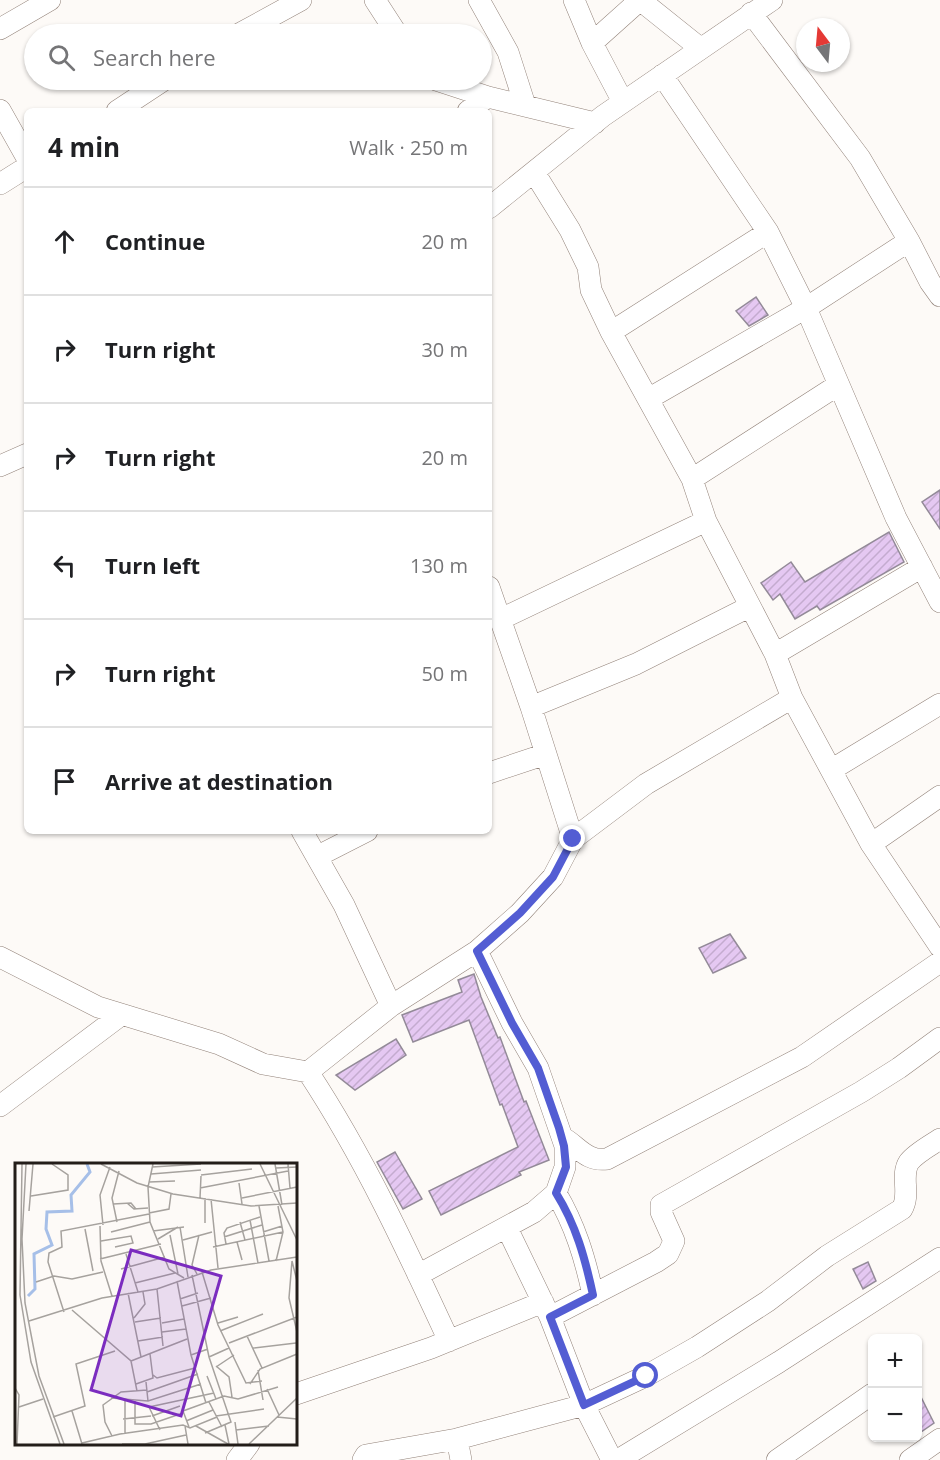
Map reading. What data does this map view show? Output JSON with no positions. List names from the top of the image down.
{
  "north": "top",
  "page": {
    "search": "Search here",
    "heading": ["4 min", "Walk · 250 m"],
    "list": [
      ["Continue", "20 m"],
      ["Turn right", "30 m"],
      ["Turn right", "20 m"],
      ["Turn left", "130 m"],
      ["Turn right", "50 m"],
      "Arrive at destination"
    ],
    "map_buttons": ["+", "−"]
  }
}
